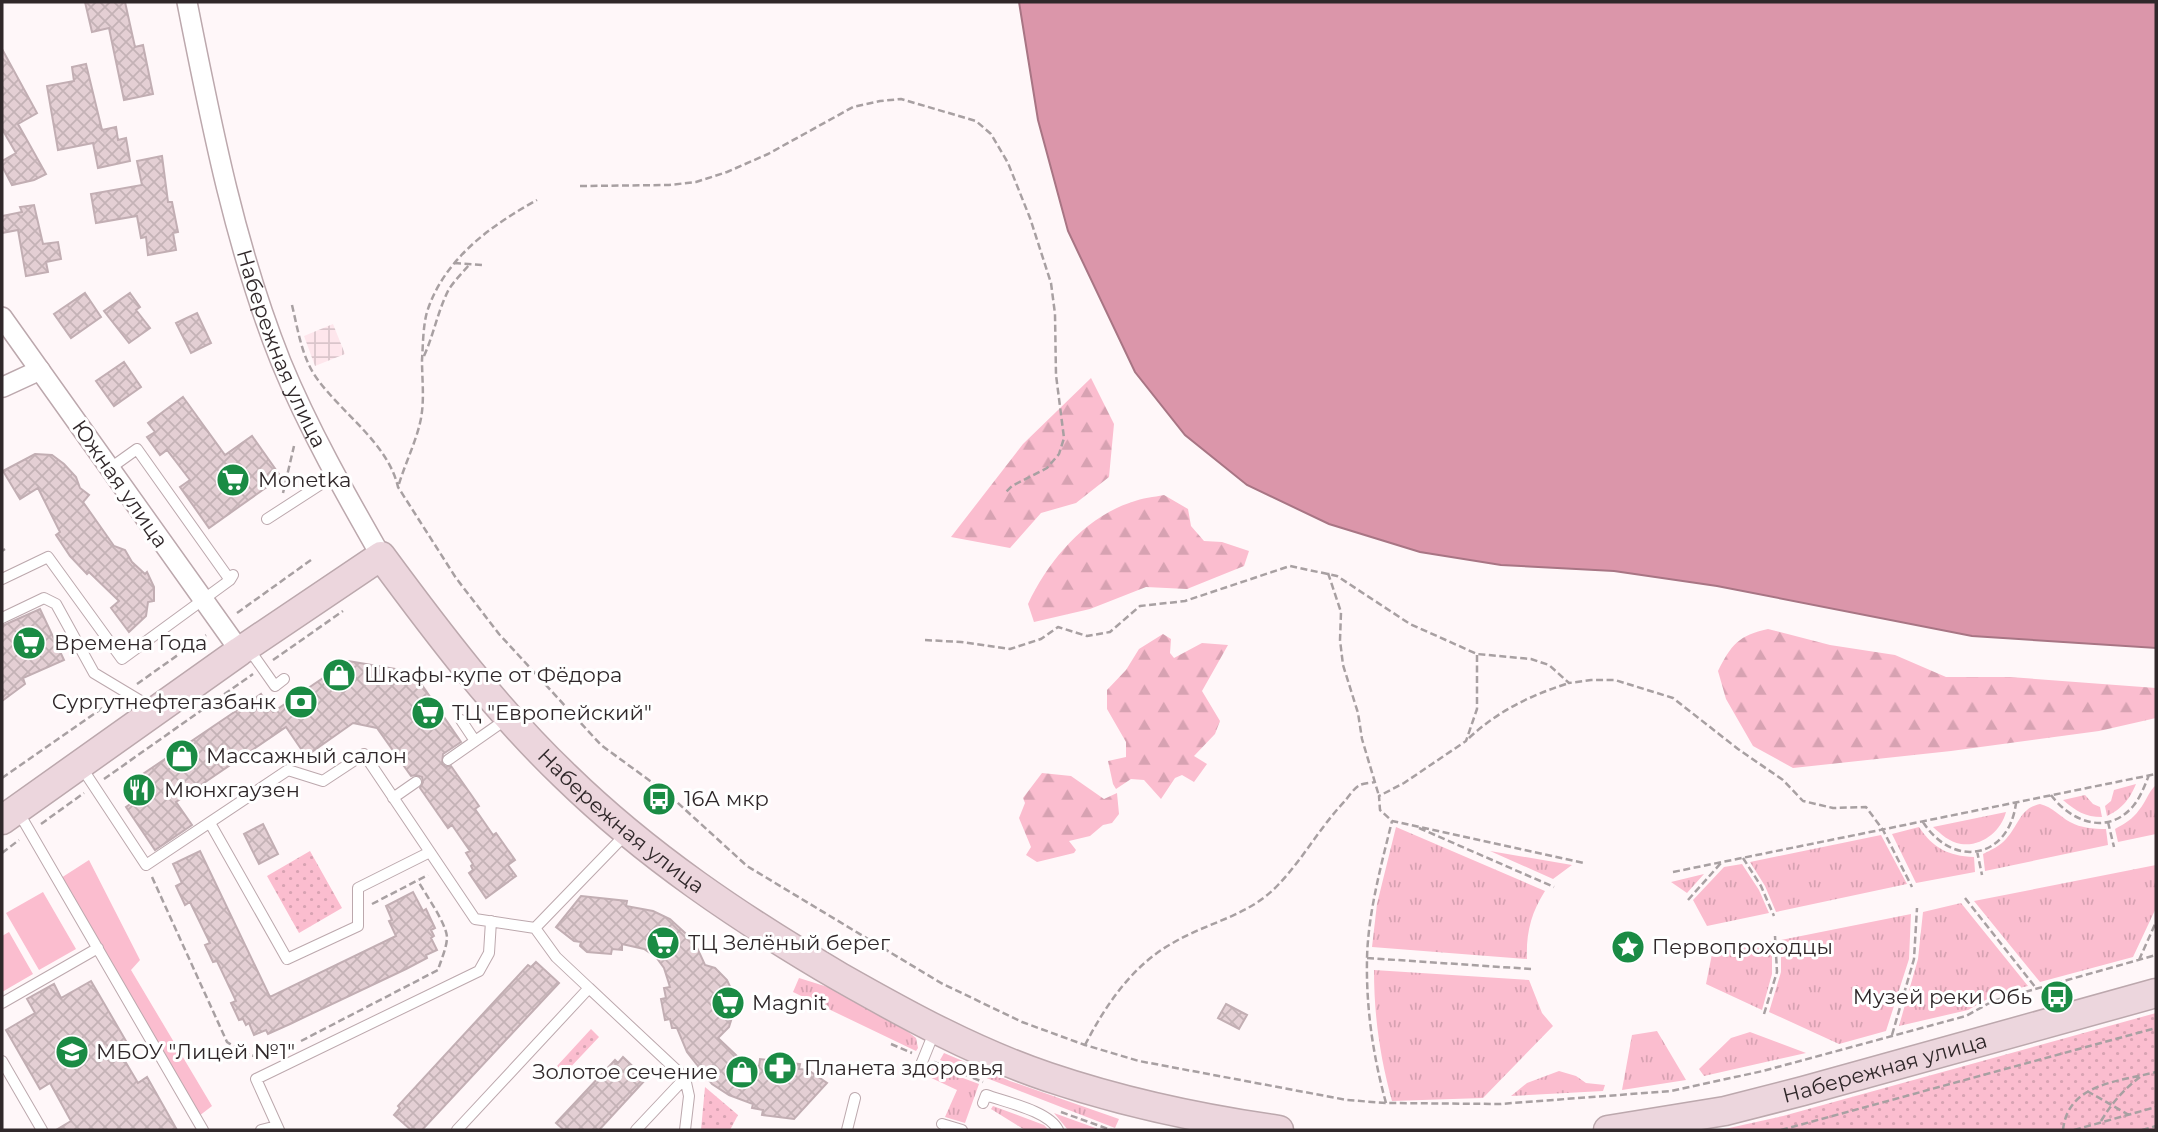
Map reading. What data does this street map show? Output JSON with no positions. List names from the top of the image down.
{
  "streets": {
    "main road": ["Набережная улица"],
    "street": ["Южная улица"]
  },
  "places": {
    "supermarket": [
      "Monetka",
      "Времена Года",
      "ТЦ \"Европейский\"",
      "ТЦ Зелёный берег",
      "Magnit"
    ],
    "shop": ["Шкафы-купе от Фёдора", "Массажный салон", "Золотое сечение"],
    "bank": ["Сургутнефтегазбанк"],
    "restaurant": ["Мюнхгаузен"],
    "bus stop": ["16А мкр", "Музей реки Обь"],
    "place": ["Первопроходцы"],
    "school or university": ["МБОУ \"Лицей №1\""],
    "pharmacy": ["Планета здоровья"]
  }
}
